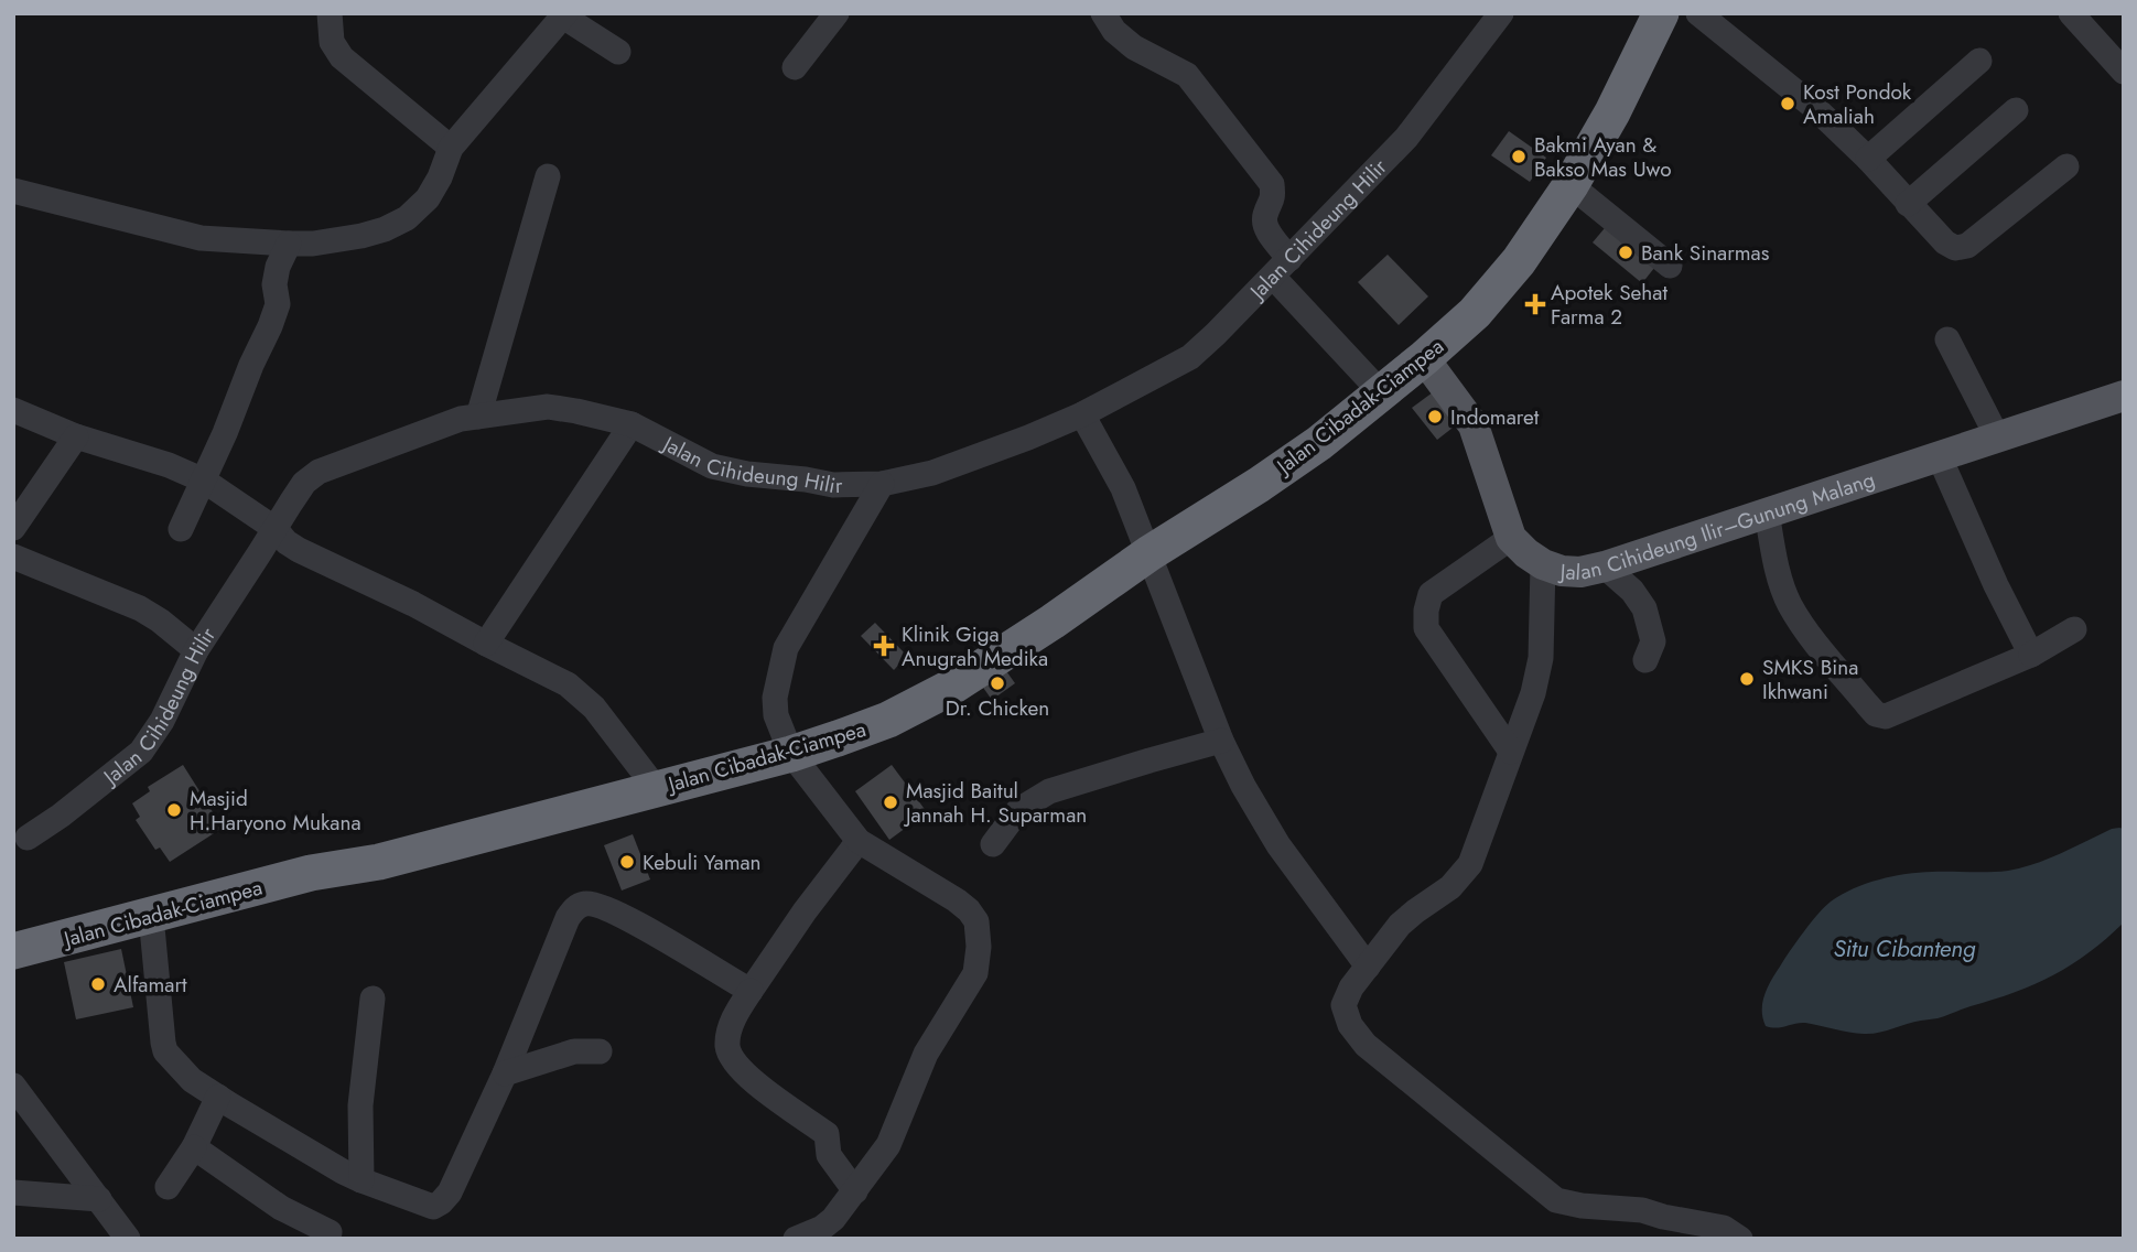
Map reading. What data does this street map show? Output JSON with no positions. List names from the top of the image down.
{
  "streets": {
    "highway": ["Jalan Cibadak-Ciampea"],
    "main road": ["Jalan Cihideung Ilir–Gunung Malang"],
    "street": ["Jalan Cihideung Hilir"]
  },
  "water": ["Situ Cibanteng"],
  "places": {
    "other": [
      "Kost Pondok Amaliah",
      "Bakmi Ayan & Bakso Mas Uwo",
      "Bank Sinarmas",
      "Indomaret",
      "SMKS Bina Ikhwani",
      "Dr. Chicken",
      "Masjid Baitul Jannah H. Suparman",
      "Masjid H.Haryono Mukana",
      "Kebuli Yaman",
      "Alfamart"
    ],
    "health": ["Apotek Sehat Farma 2", "Klinik Giga Anugrah Medika"]
  }
}
